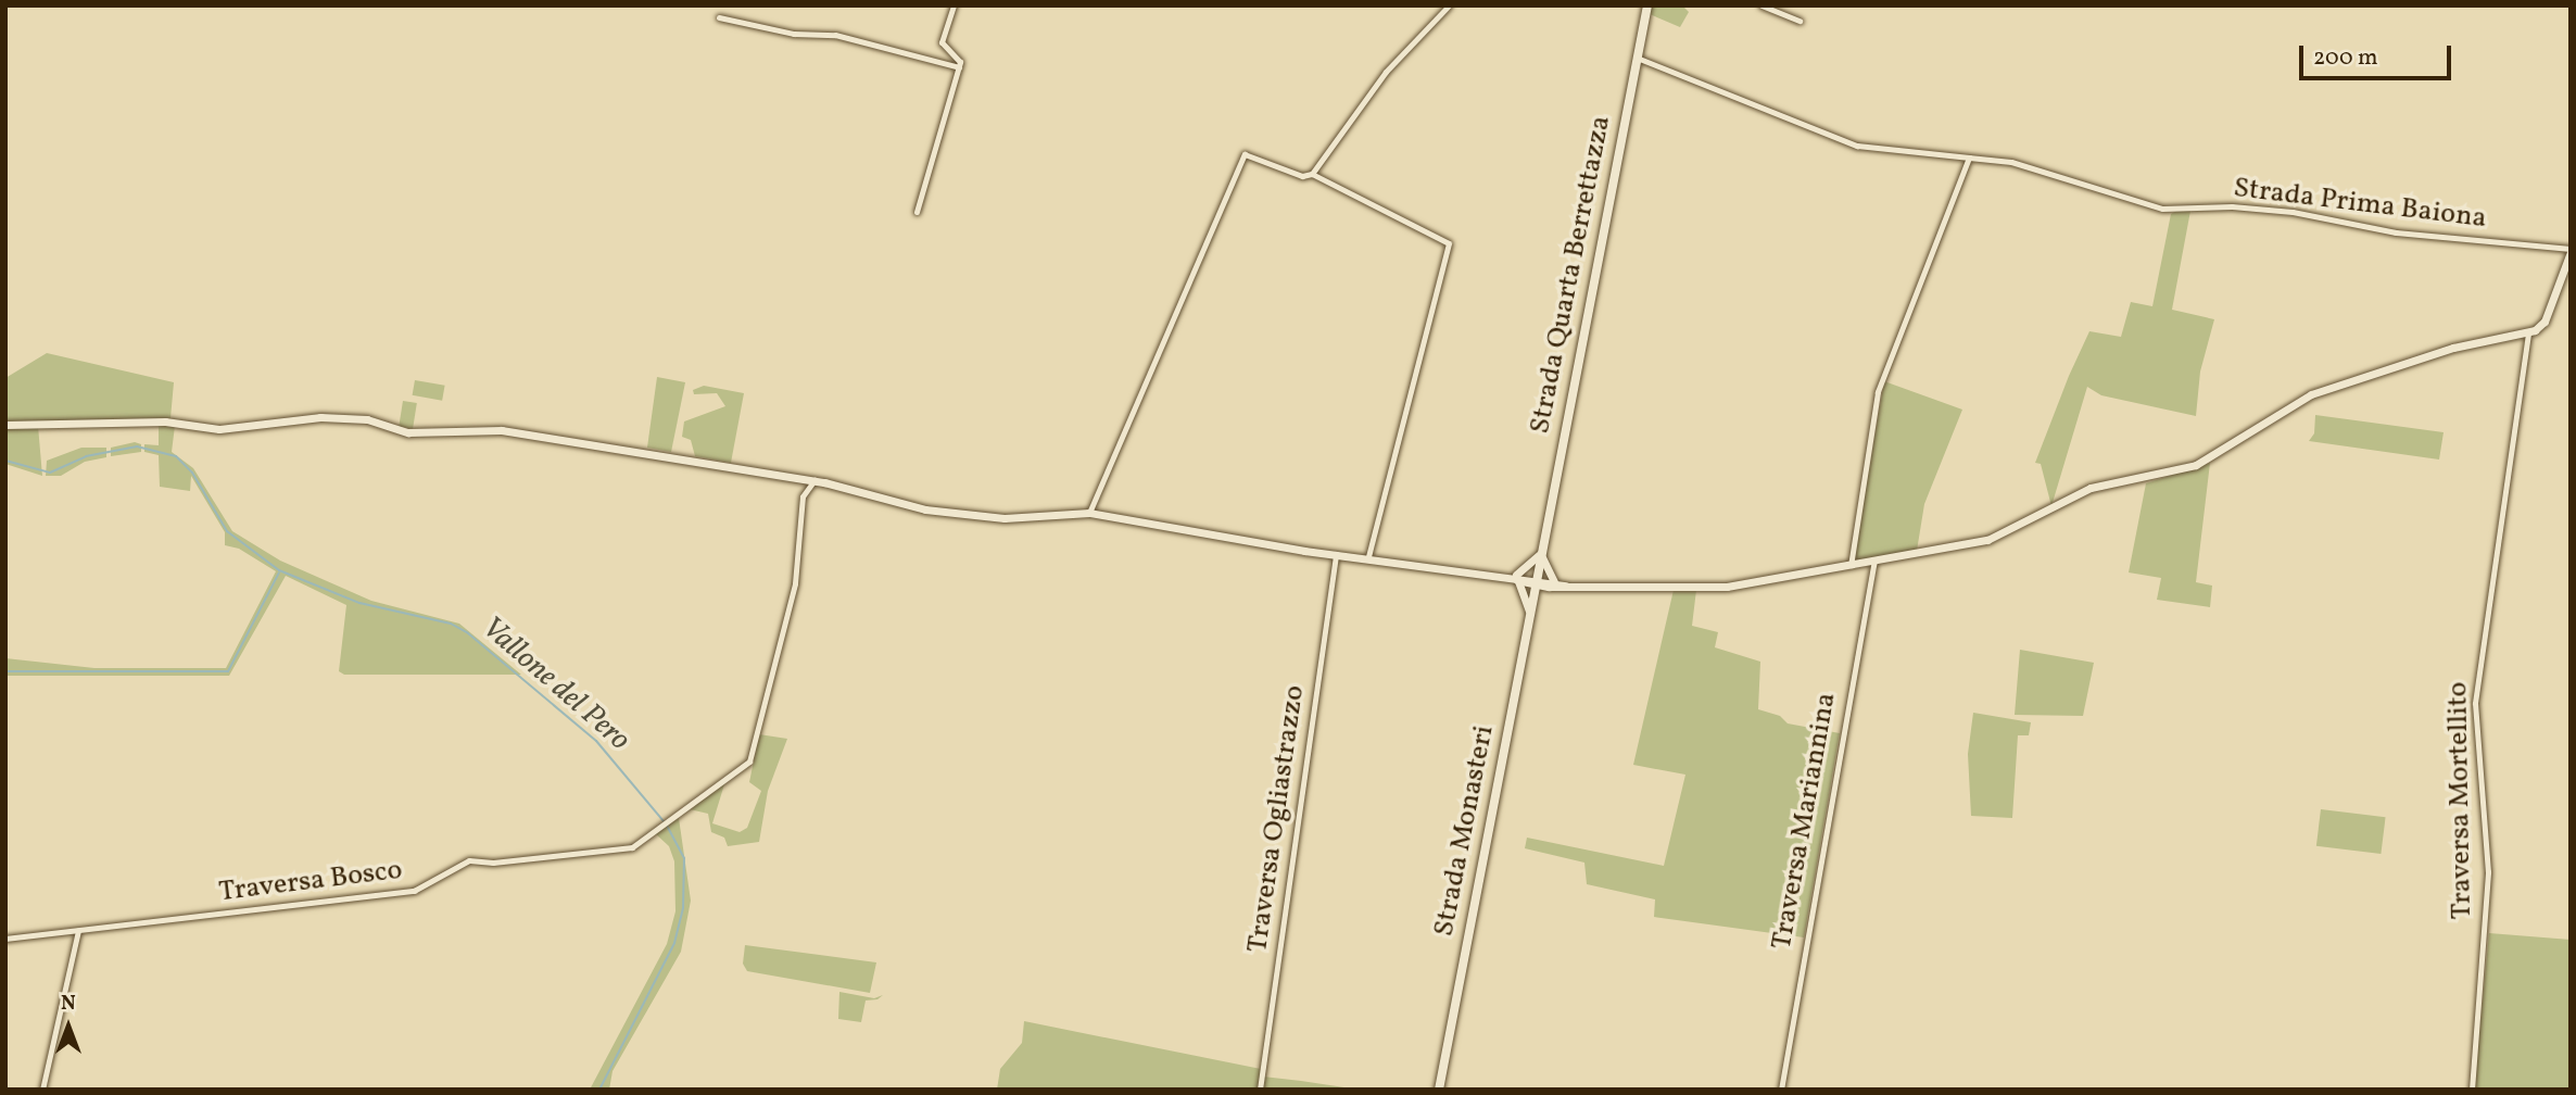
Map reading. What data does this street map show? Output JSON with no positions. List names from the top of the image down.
{
  "streets": {
    "main road": ["Strada Quarta Berrettazza", "Strada Monasteri"],
    "street": [
      "Strada Prima Baiona",
      "Traversa Mortellito",
      "Traversa Ogliastrazzo",
      "Traversa Mariannina",
      "Traversa Bosco"
    ]
  },
  "crossings": [
    ["Strada Prima Baiona", "Strada Quarta Berrettazza"],
    ["Strada Quarta Berrettazza", "Strada Monasteri"]
  ],
  "water": ["Vallone del Pero"],
  "scale_bar": "200 m",
  "north": "top"
}
